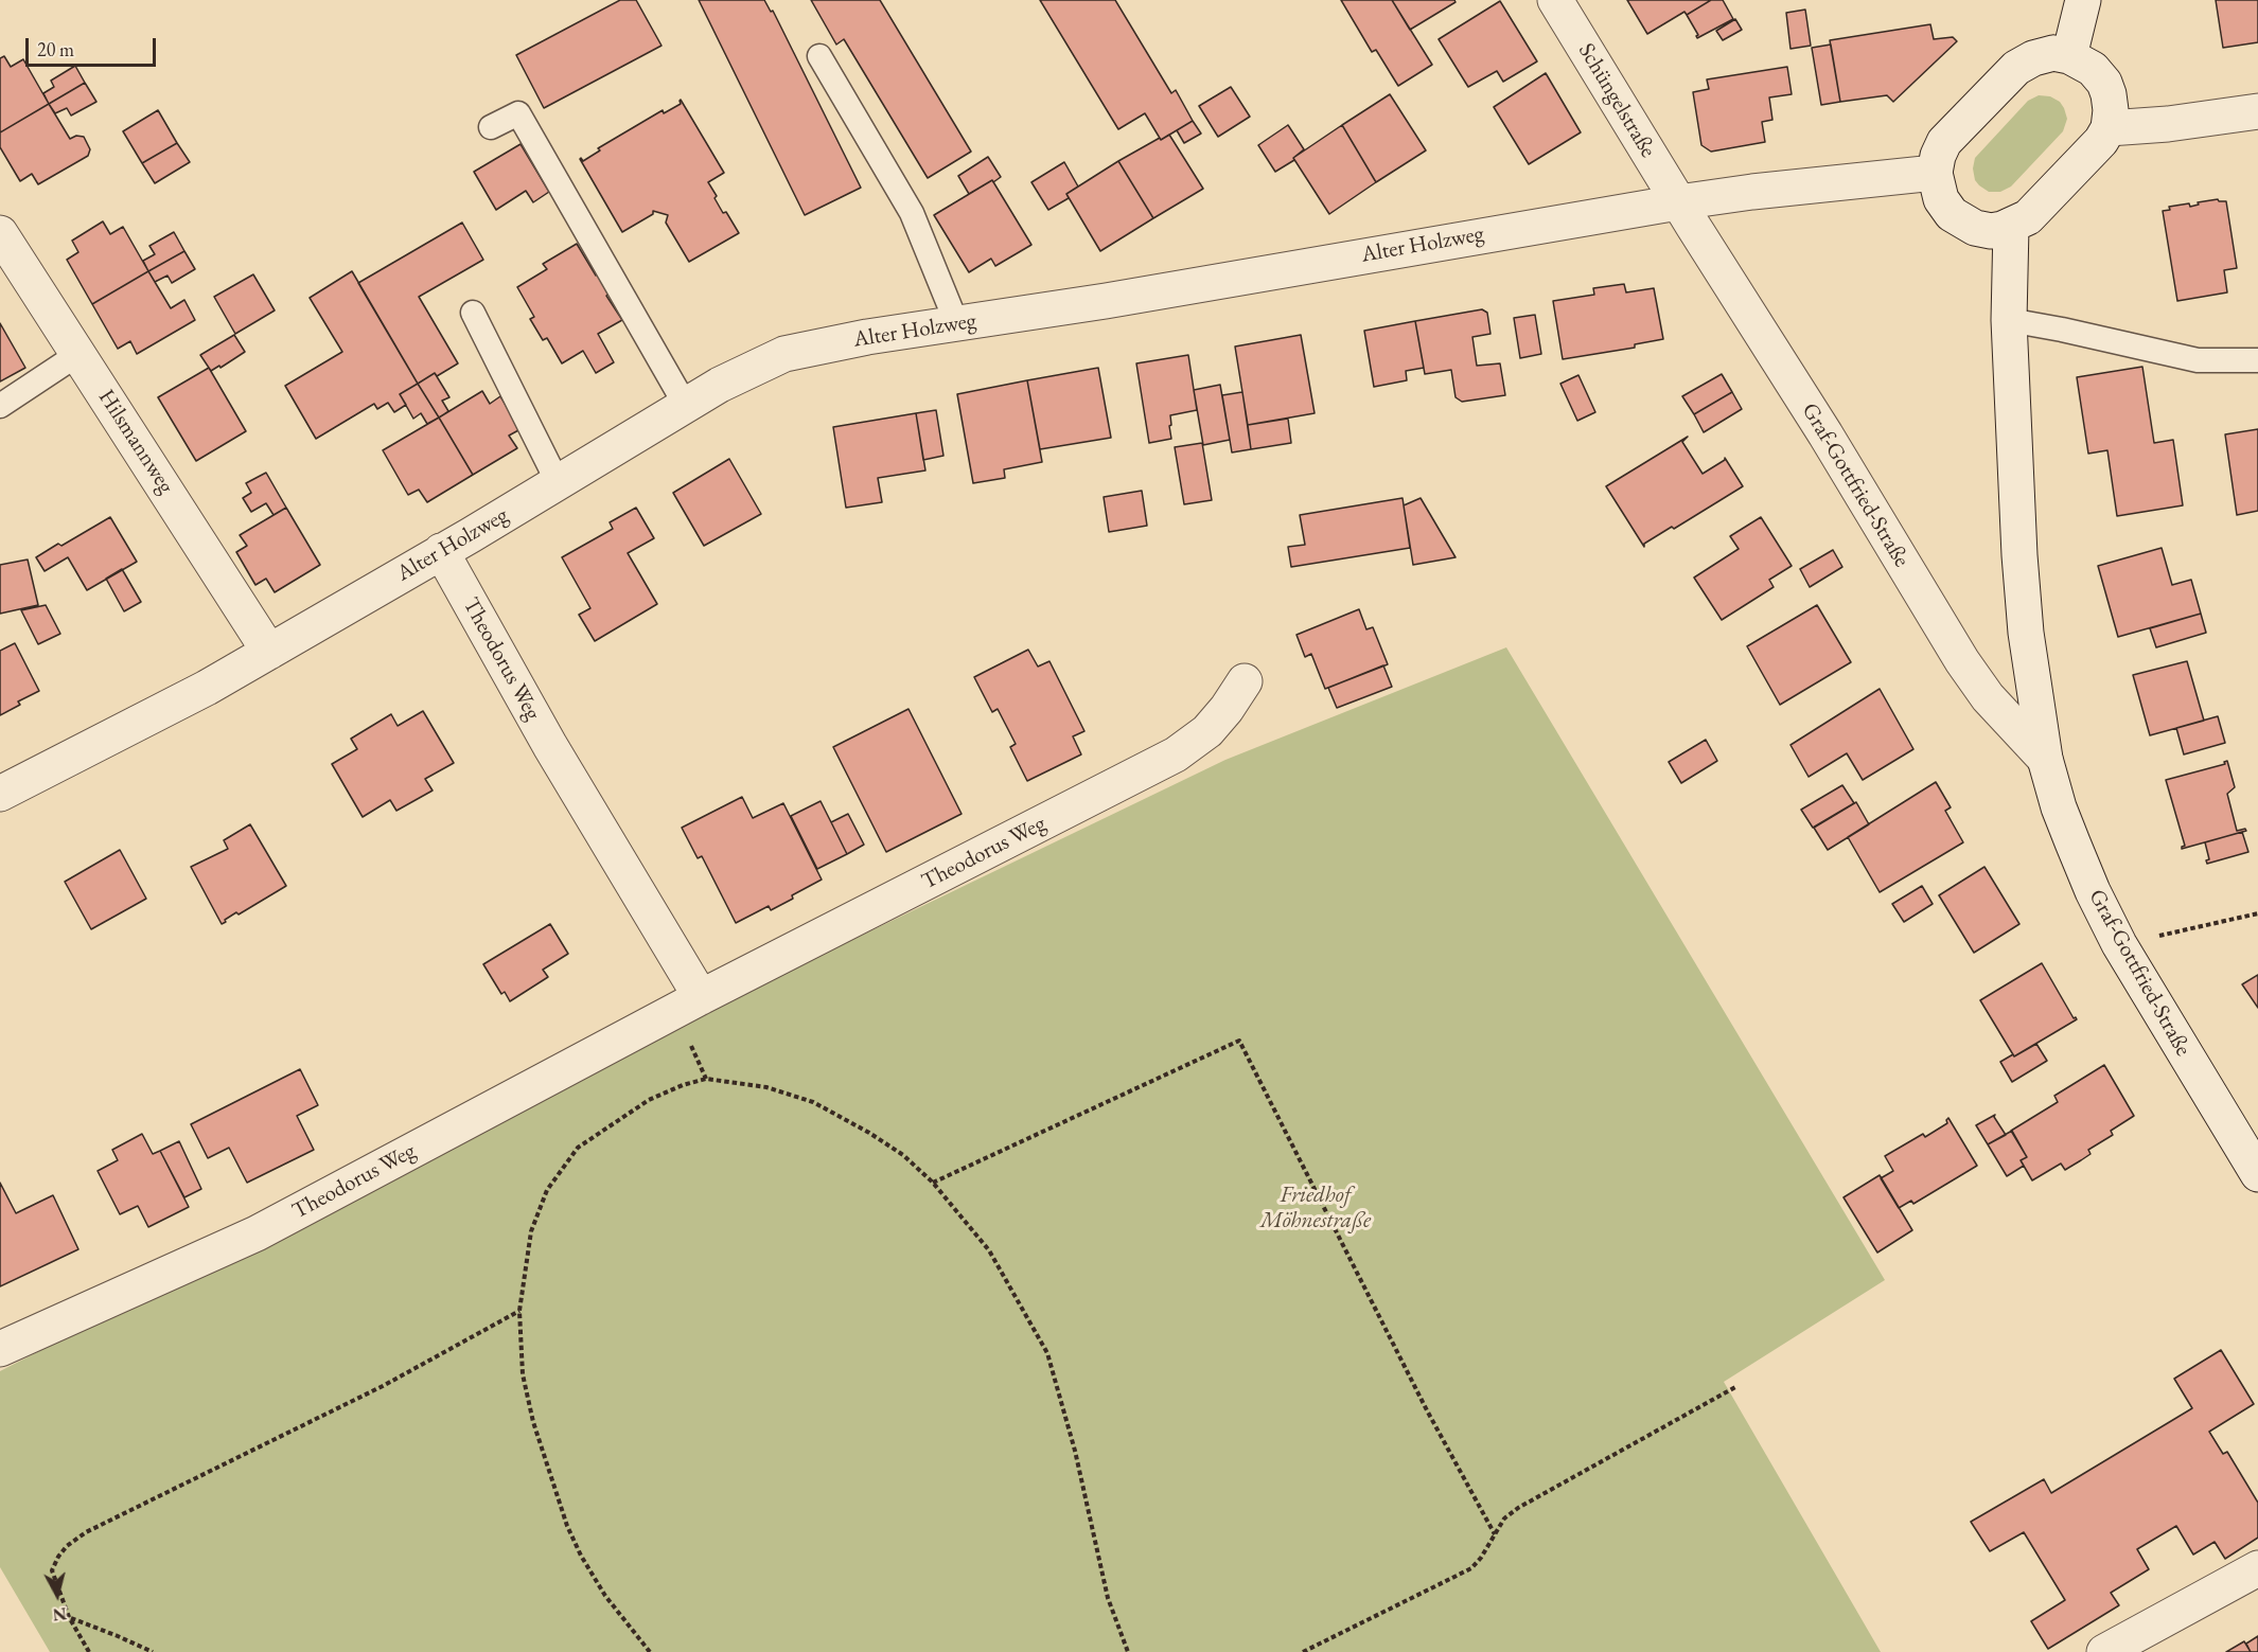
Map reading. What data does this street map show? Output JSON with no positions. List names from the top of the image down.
{
  "streets": {
    "street": [
      "Schüngelstraße",
      "Alter Holzweg",
      "Hilsmannweg",
      "Graf-Gottfried-Straße",
      "Theodorus Weg"
    ]
  },
  "crossings": [
    ["Schüngelstraße", "Alter Holzweg"],
    ["Schüngelstraße", "Graf-Gottfried-Straße"],
    ["Alter Holzweg", "Hilsmannweg"],
    ["Alter Holzweg", "Graf-Gottfried-Straße"],
    ["Alter Holzweg", "Theodorus Weg"]
  ],
  "parks": ["Friedhof Möhnestraße"],
  "scale_bar": "20 m",
  "north": "bottom"
}
